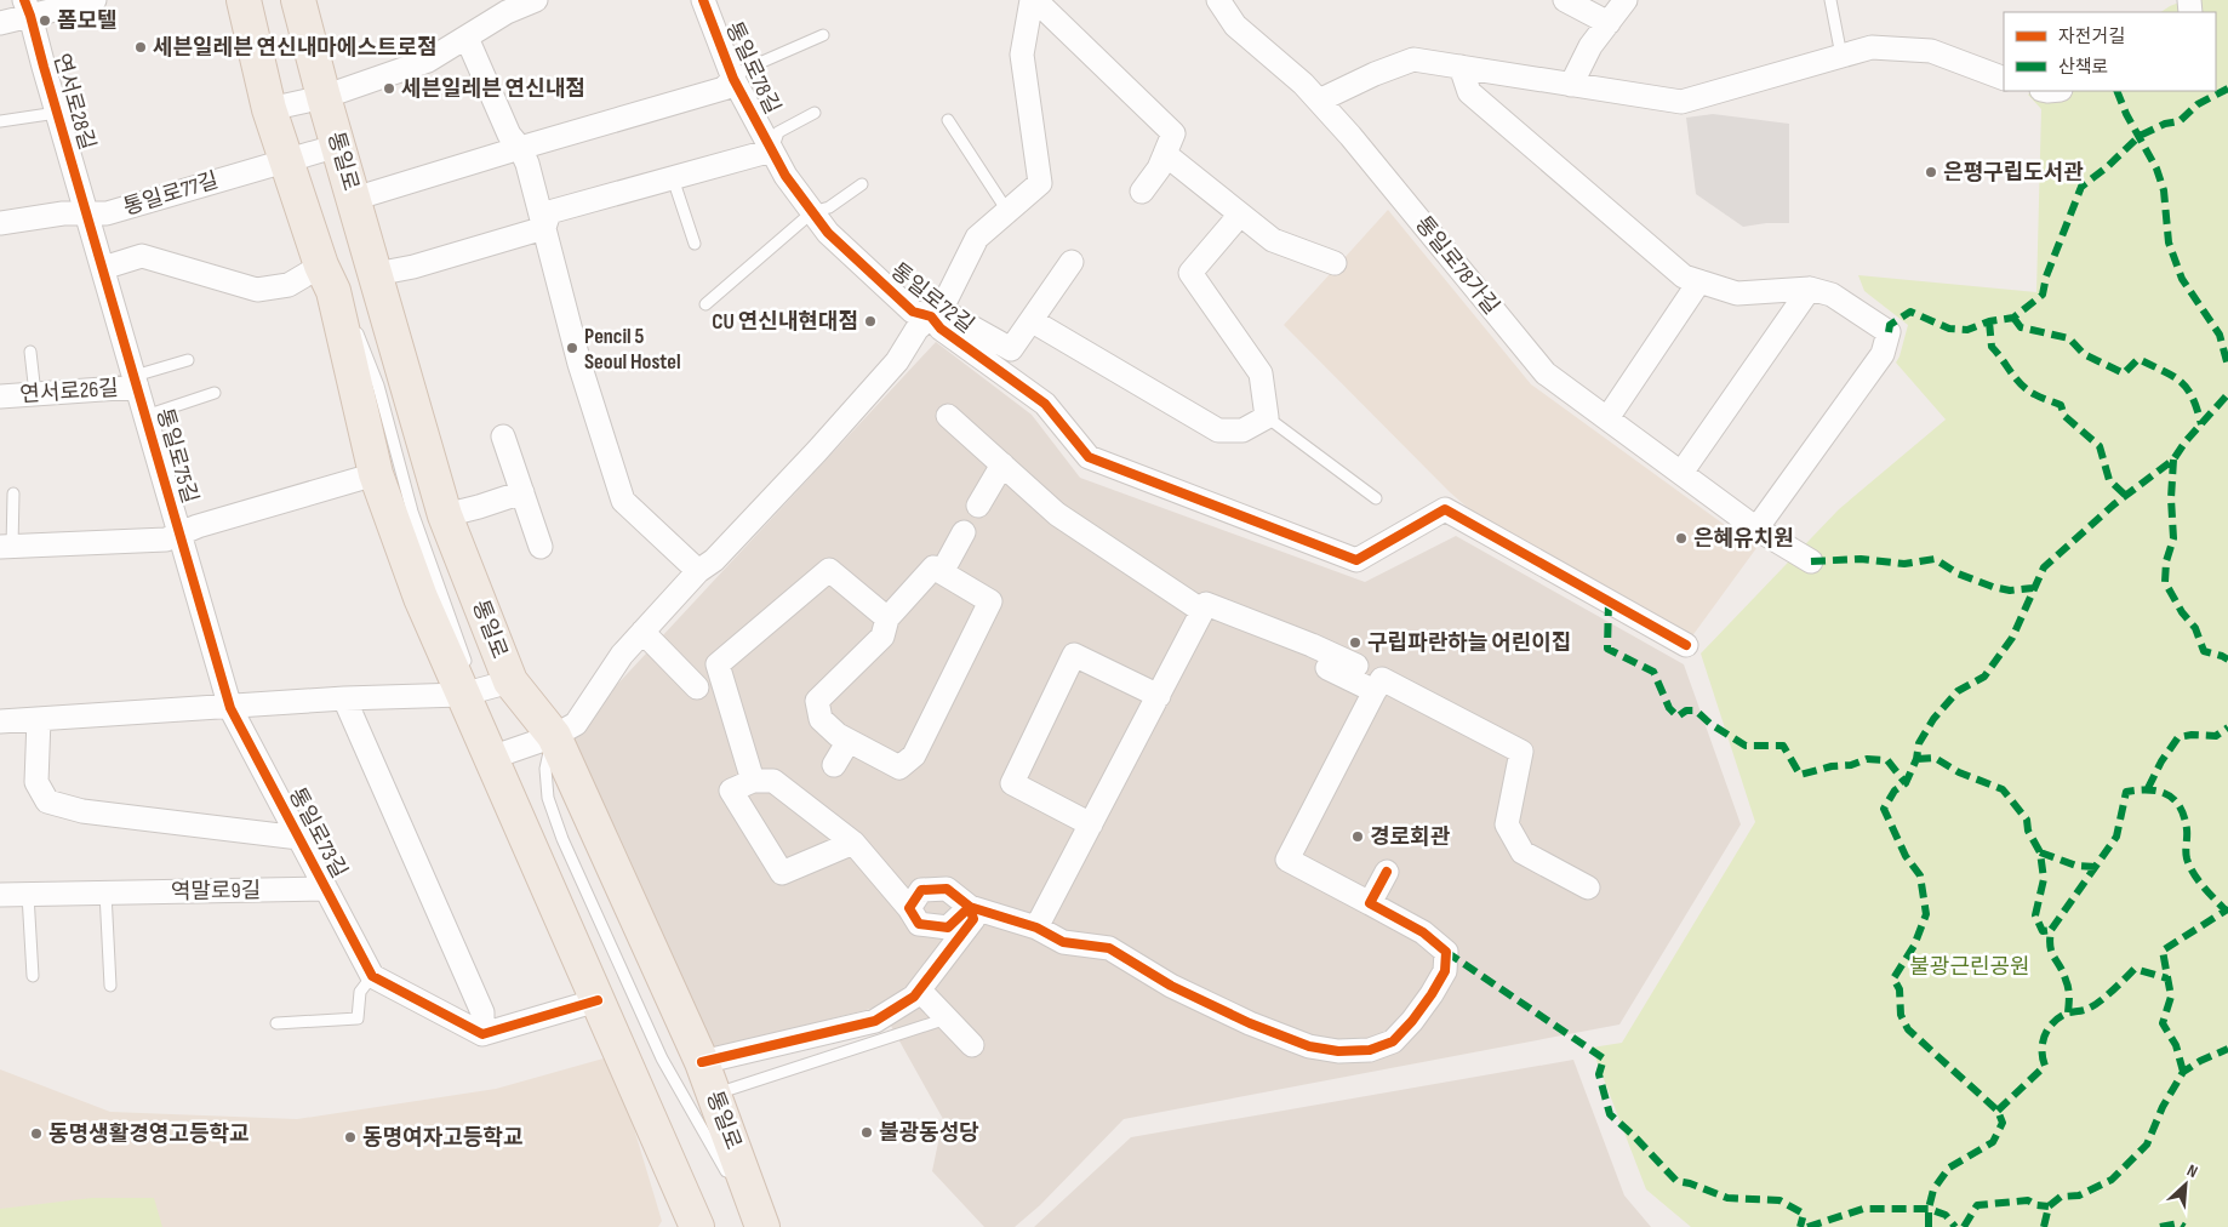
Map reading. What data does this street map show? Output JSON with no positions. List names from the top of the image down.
{
  "streets": {
    "main road": ["통일로"],
    "street": [
      "통일로78길",
      "연서로28길",
      "통일로77길",
      "통일로78가길",
      "통일로72길",
      "연서로26길",
      "통일로75길",
      "통일로73길",
      "역말로9길"
    ]
  },
  "crossings": [
    ["통일로78길", "통일로"],
    ["통일로78길", "통일로72길"],
    ["연서로28길", "통일로77길"],
    ["연서로28길", "통일로75길"],
    ["통일로", "통일로77길"],
    ["통일로", "통일로72길"],
    ["통일로77길", "통일로75길"],
    ["연서로26길", "통일로75길"],
    ["통일로75길", "통일로73길"],
    ["통일로73길", "역말로9길"]
  ],
  "parks": ["불광근린공원"],
  "places": [
    "폼모텔",
    "세븐일레븐 연신내마에스트로점",
    "세븐일레븐 연신내점",
    "은평구립도서관",
    "CU 연신내현대점",
    "Pencil 5 Seoul Hostel",
    "은혜유치원",
    "구립파란하늘 어린이집",
    "경로회관",
    "불광동성당",
    "동명생활경영고등학교",
    "동명여자고등학교"
  ],
  "legend": ["자전거길", "산책로"],
  "north": "top right"
}
